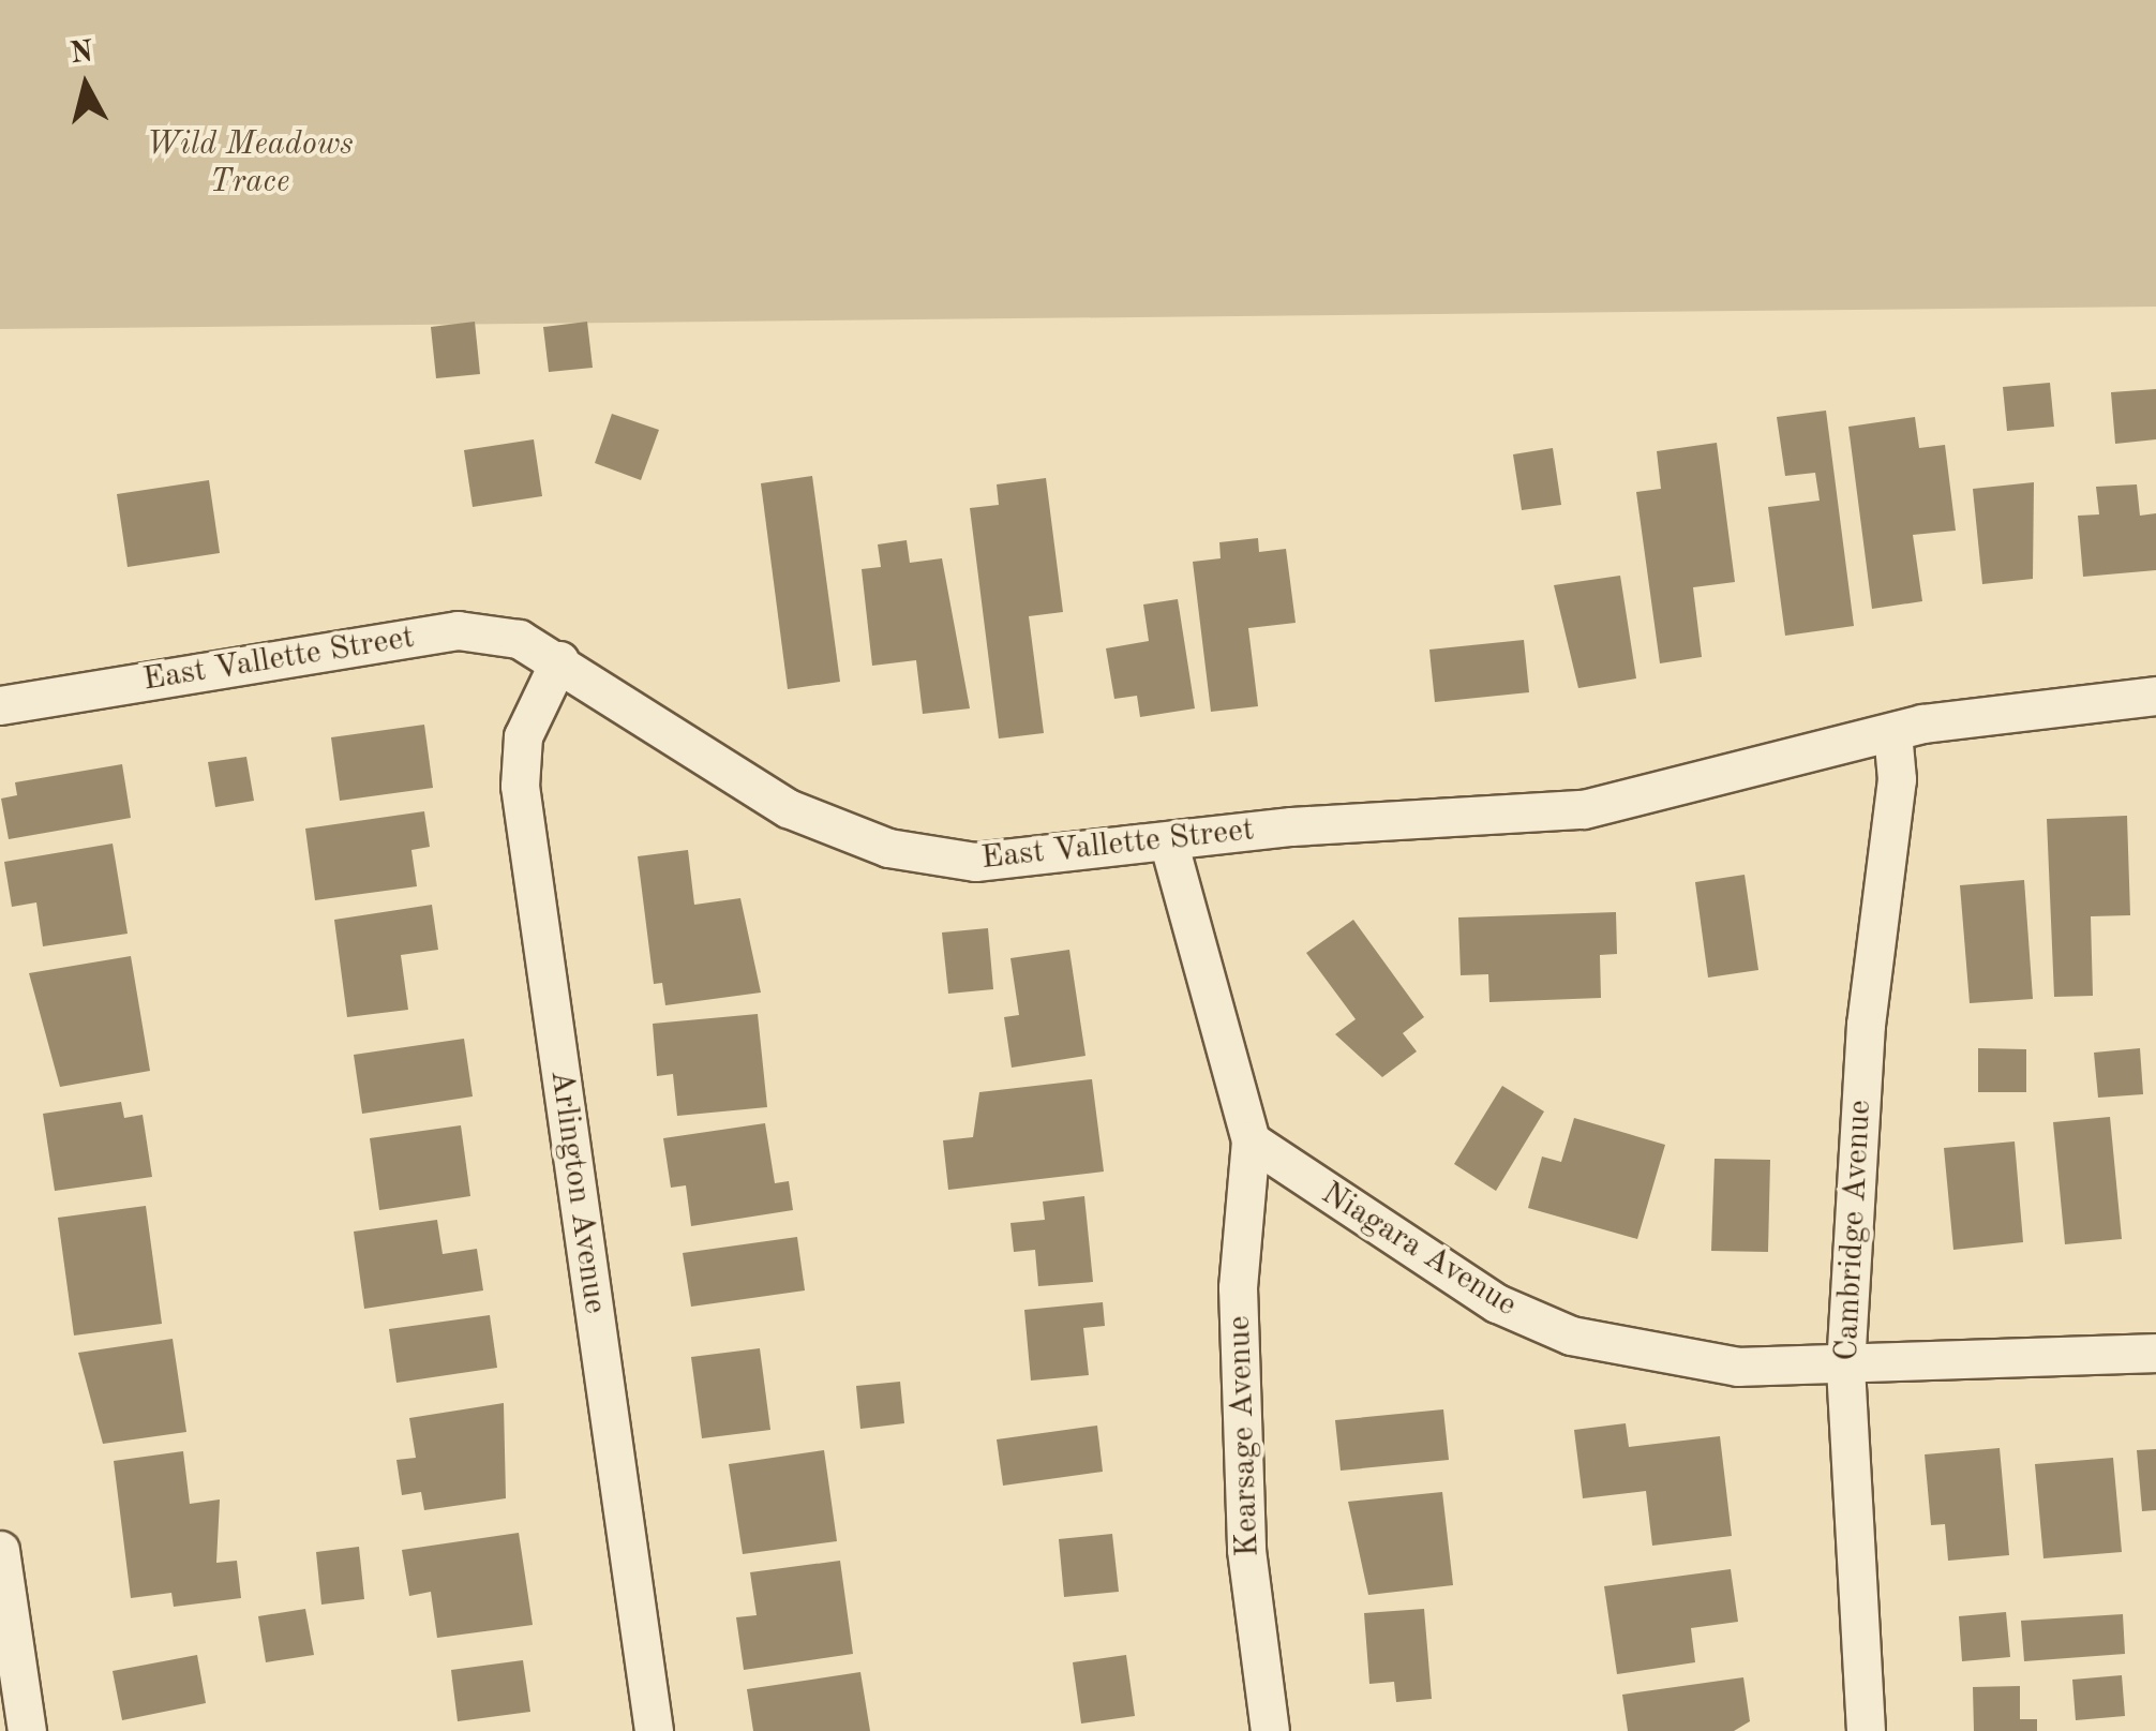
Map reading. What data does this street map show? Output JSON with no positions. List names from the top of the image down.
{
  "streets": {
    "street": [
      "East Vallette Street",
      "Arlington Avenue",
      "Cambridge Avenue",
      "Niagara Avenue",
      "Kearsage Avenue"
    ]
  },
  "crossings": [
    ["East Vallette Street", "Arlington Avenue"],
    ["East Vallette Street", "Cambridge Avenue"],
    ["Cambridge Avenue", "Niagara Avenue"],
    ["Niagara Avenue", "Kearsage Avenue"]
  ],
  "parks": ["Wild Meadows Trace"],
  "north": "top"
}
